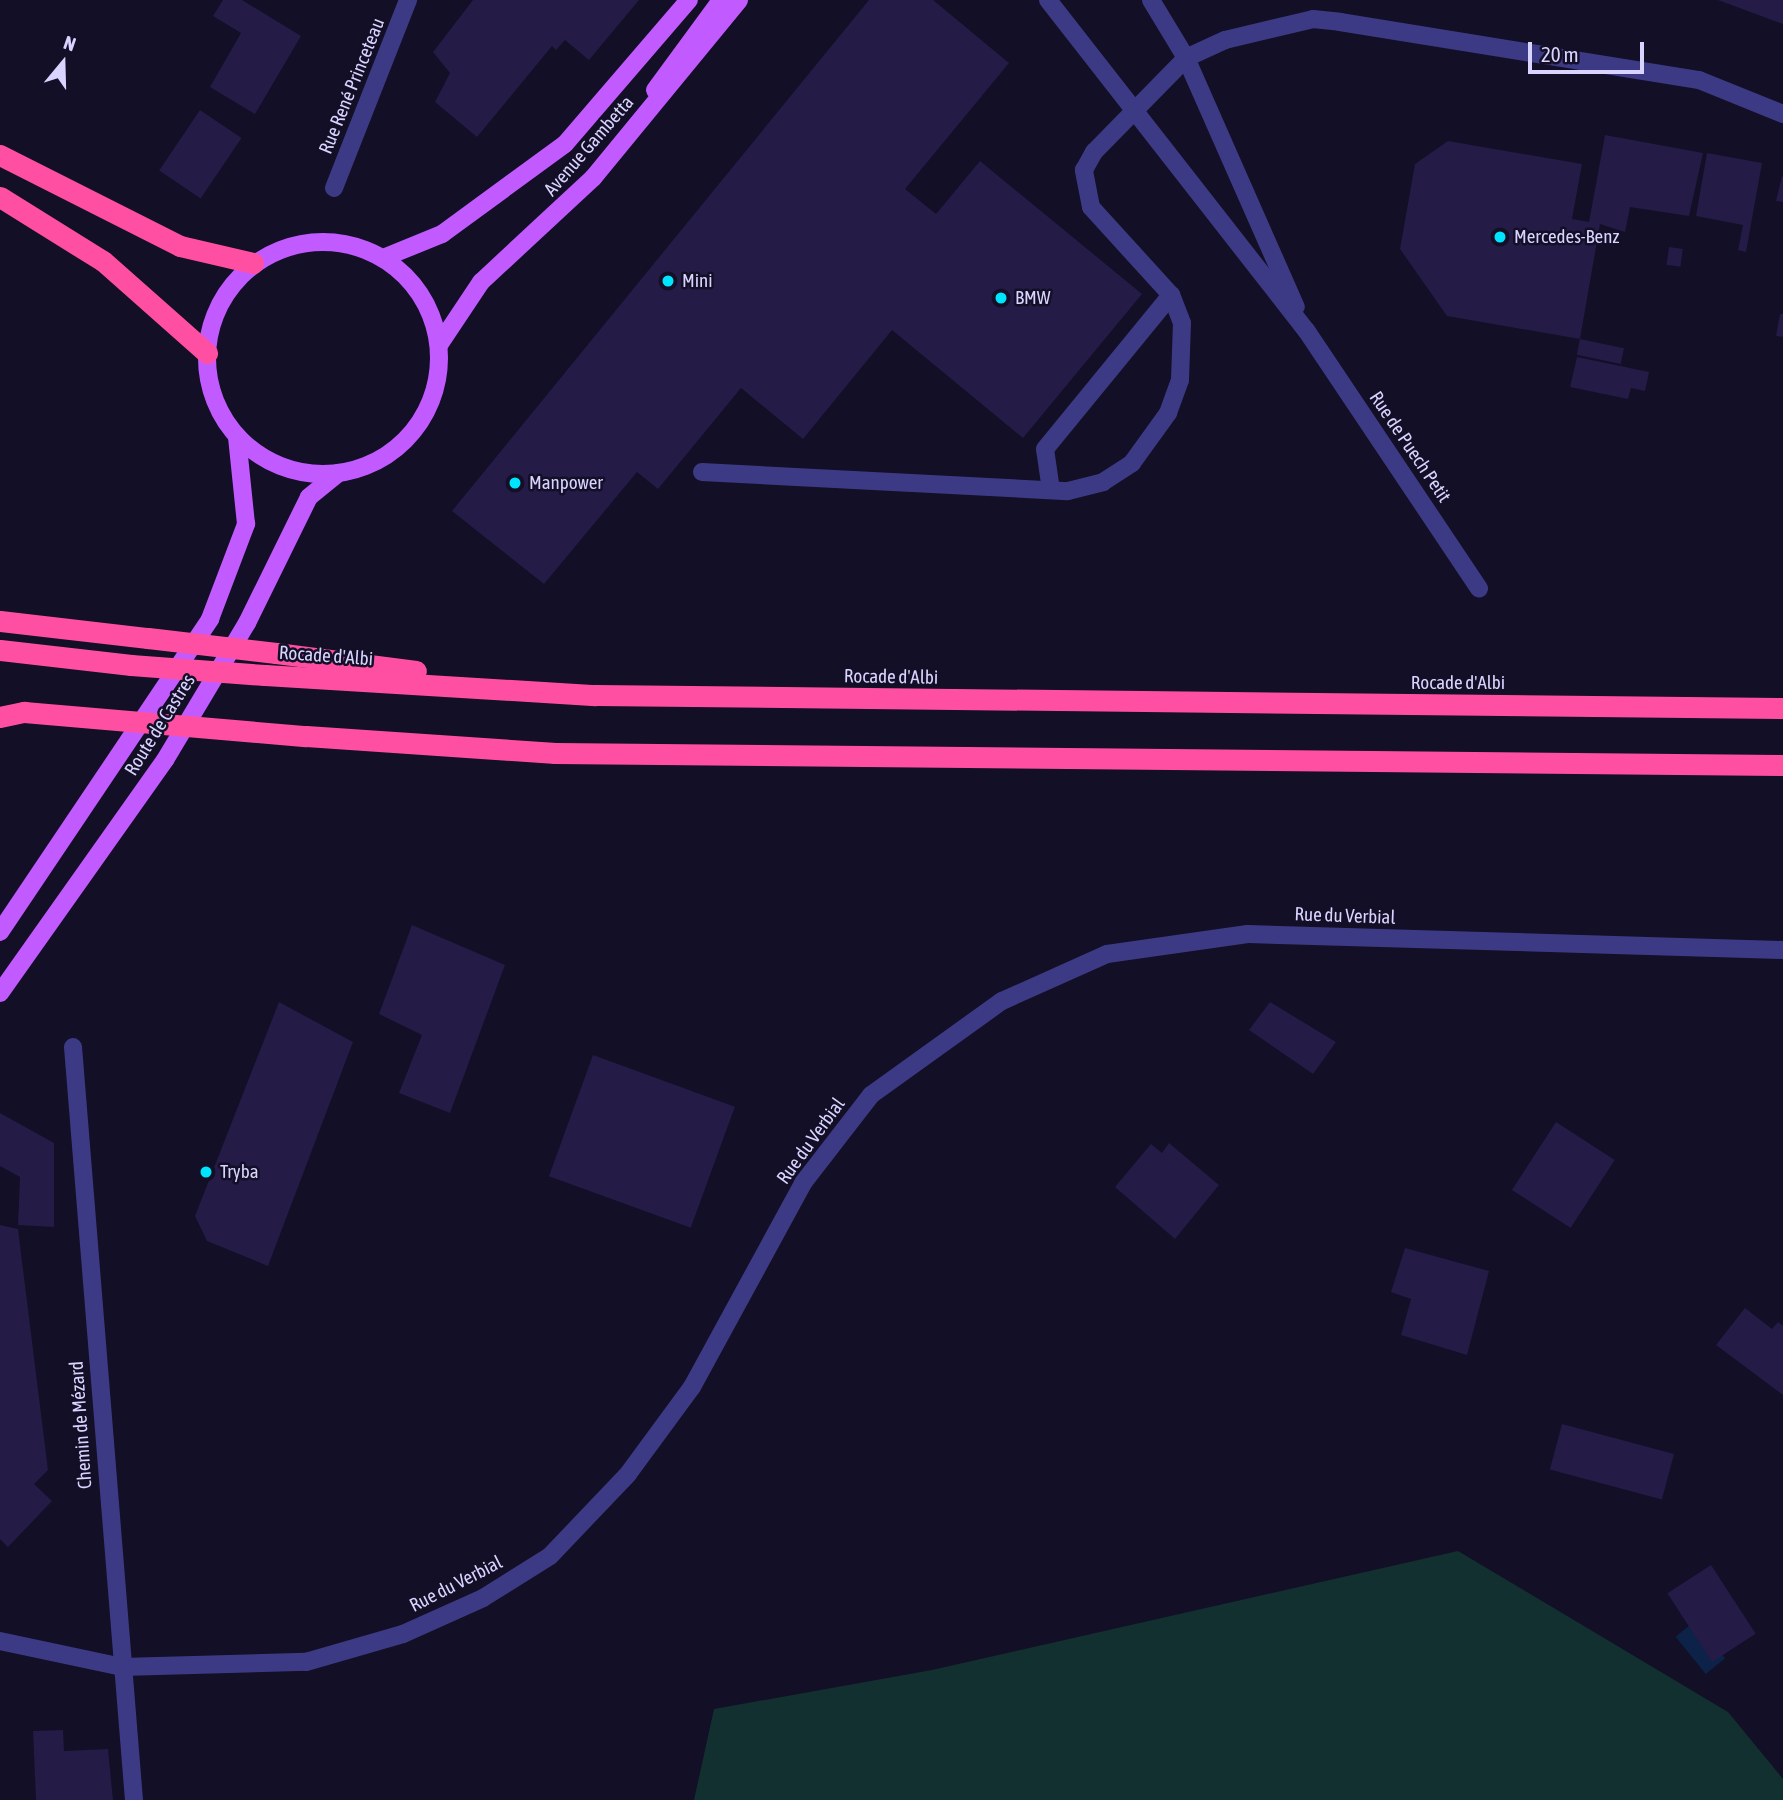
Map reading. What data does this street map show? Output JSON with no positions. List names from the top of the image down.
{
  "streets": {
    "highway": ["Rocade d'Albi"],
    "main road": ["Avenue Gambetta", "Route de Castres"],
    "street": [
      "Rue René Princeteau",
      "Rue de Puech Petit",
      "Rue du Verbial",
      "Chemin de Mézard"
    ]
  },
  "crossings": [
    ["Avenue Gambetta", "Route de Castres"],
    ["Rue du Verbial", "Chemin de Mézard"]
  ],
  "places": [
    "Mercedes-Benz",
    "Mini",
    "BMW",
    "Manpower",
    "Tryba"
  ],
  "scale_bar": "20 m",
  "north": "top"
}
